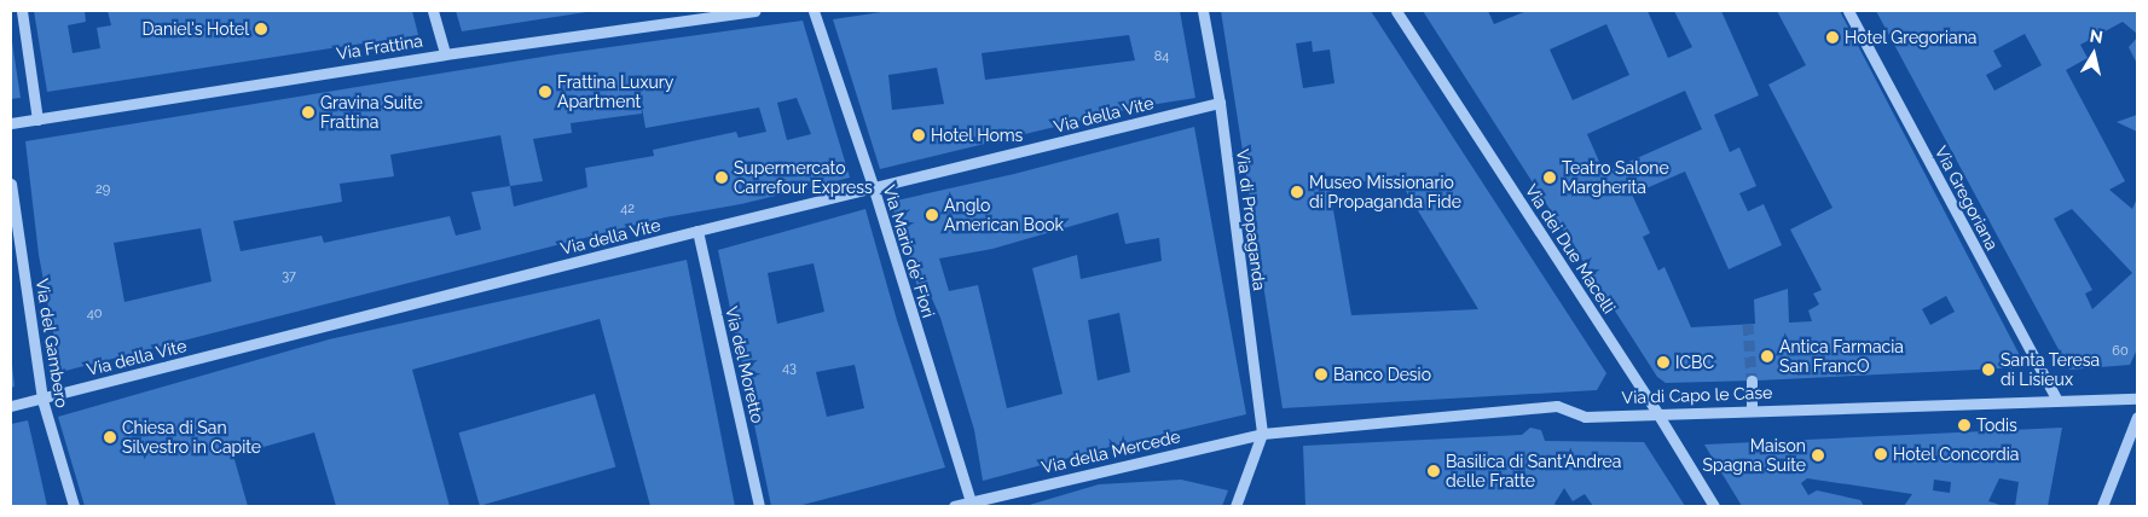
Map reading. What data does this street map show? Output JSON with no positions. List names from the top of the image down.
{
  "streets": {
    "street": [
      "Via Frattina",
      "Via della Vite",
      "Via Gregoriana",
      "Via di Propaganda",
      "Via dei Due Macelli",
      "Via Mario de' Fiori",
      "Via del Gambero",
      "Via del Moretto",
      "Via di Capo le Case",
      "Via della Mercede"
    ]
  },
  "crossings": [
    ["Via della Vite", "Via di Propaganda"],
    ["Via della Vite", "Via Mario de' Fiori"],
    ["Via della Vite", "Via del Gambero"],
    ["Via della Vite", "Via del Moretto"],
    ["Via Gregoriana", "Via di Capo le Case"],
    ["Via di Propaganda", "Via di Capo le Case"],
    ["Via di Propaganda", "Via della Mercede"],
    ["Via dei Due Macelli", "Via di Capo le Case"],
    ["Via Mario de' Fiori", "Via della Mercede"],
    ["Via di Capo le Case", "Via della Mercede"]
  ],
  "places": [
    "Daniel's Hotel",
    "Hotel Gregoriana",
    "Frattina Luxury Apartment",
    "Gravina Suite Frattina",
    "Hotel Homs",
    "Supermercato Carrefour Express",
    "Teatro Salone Margherita",
    "Museo Missionario di Propaganda Fide",
    "Anglo American Book",
    "Antica Farmacia San FrancO",
    "ICBC",
    "Santa Teresa di Lisieux",
    "Banco Desio",
    "Todis",
    "Chiesa di San Silvestro in Capite",
    "Hotel Concordia",
    "Maison Spagna Suite",
    "Basilica di Sant'Andrea delle Fratte"
  ],
  "house_numbers": [
    "84",
    "29",
    "42",
    "37",
    "40",
    "60",
    "43"
  ],
  "north": "top"
}
